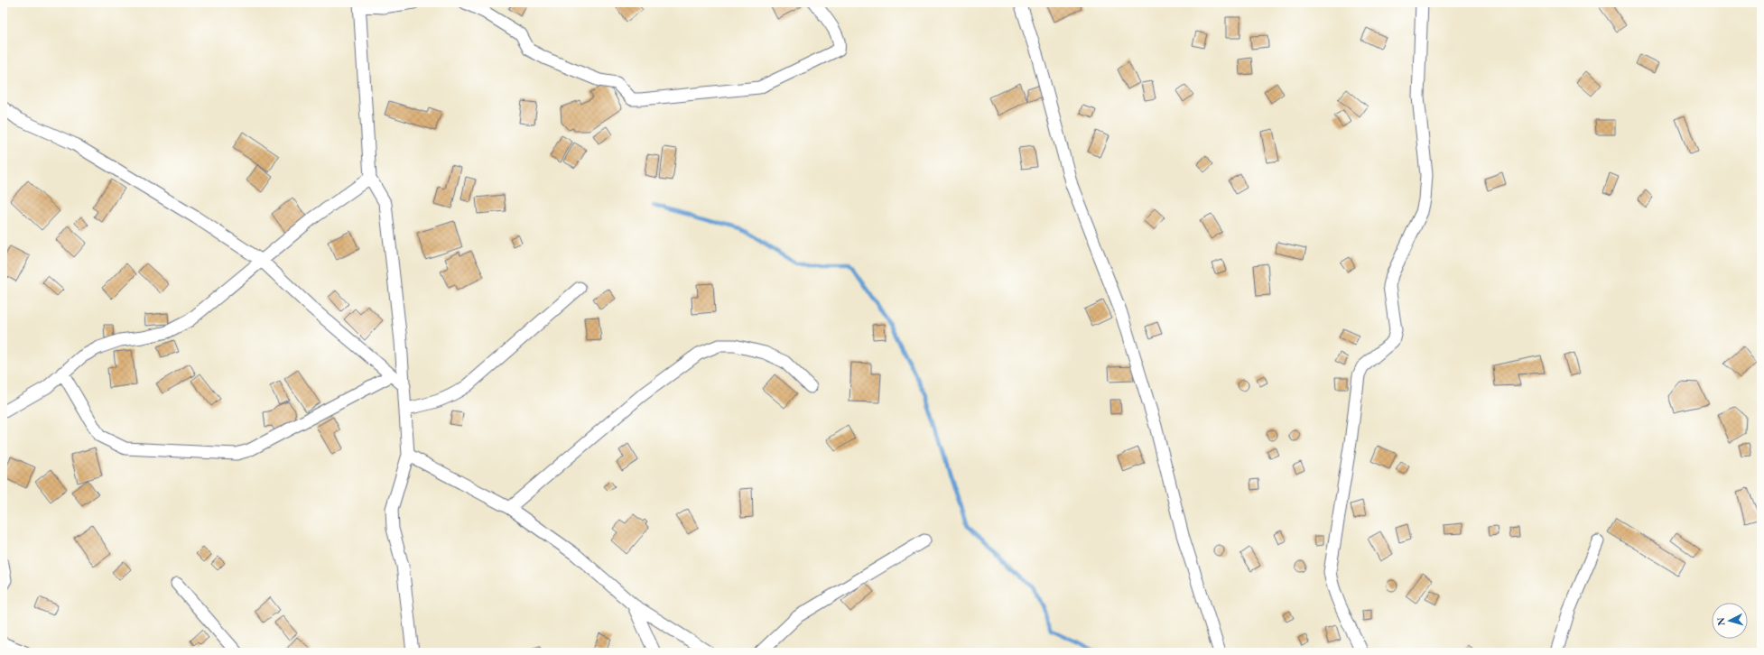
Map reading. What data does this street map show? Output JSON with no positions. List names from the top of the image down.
{
  "north": "left"
}
